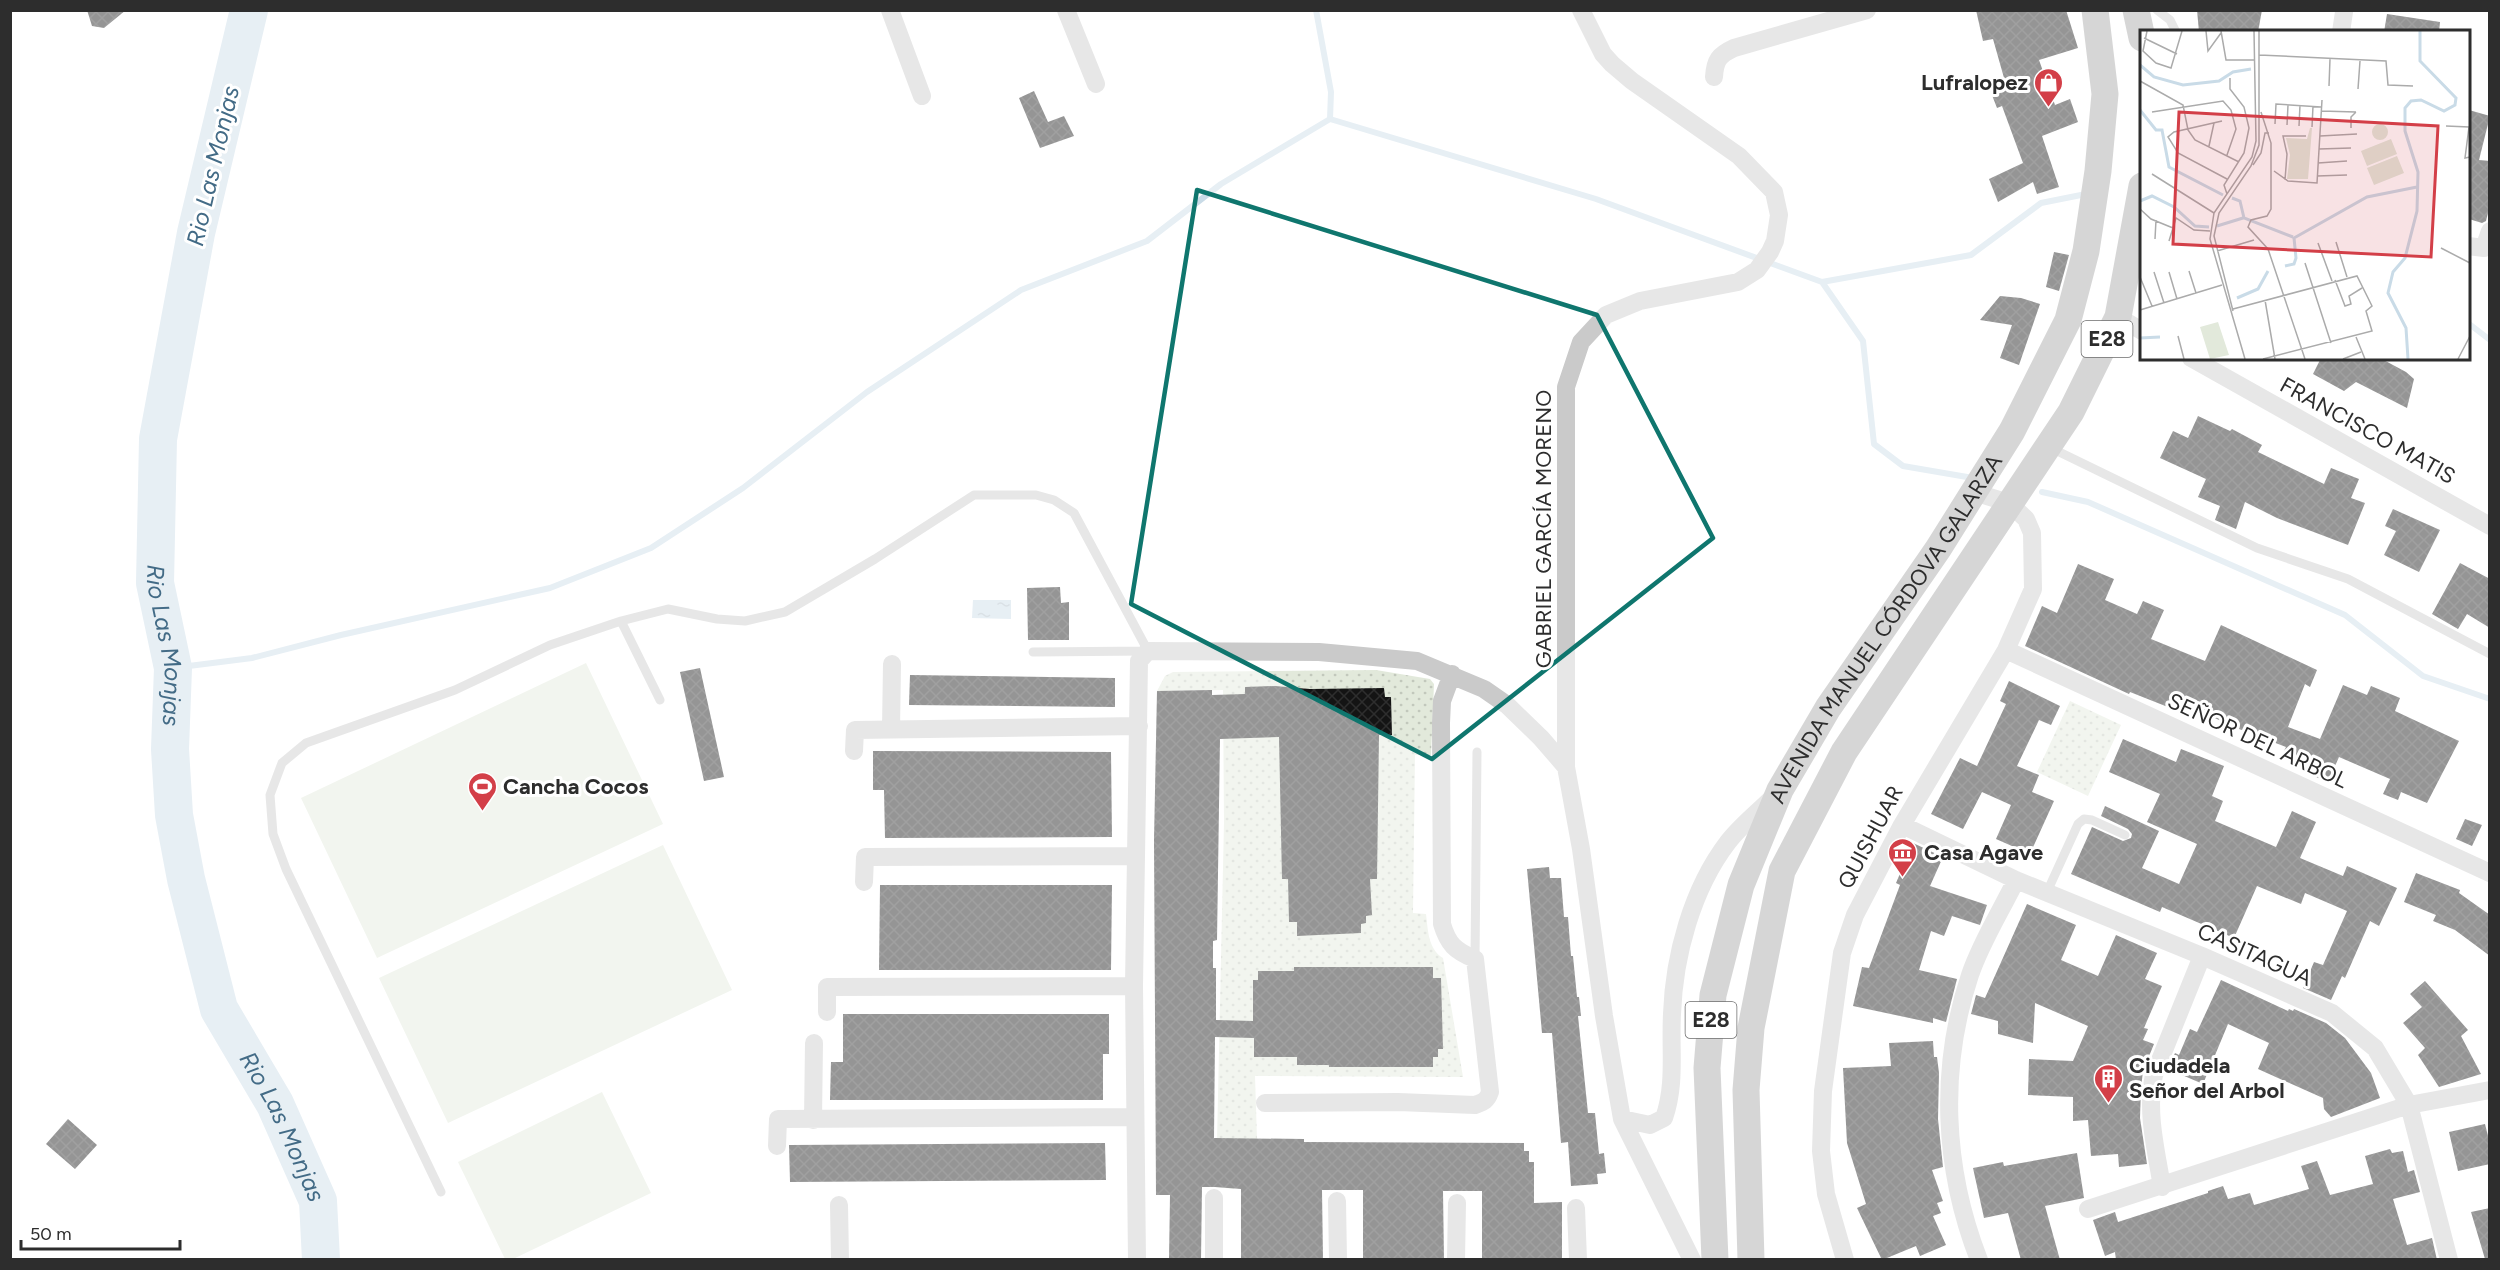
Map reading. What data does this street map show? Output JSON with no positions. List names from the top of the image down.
{
  "streets": {
    "main road": ["E28", "AVENIDA MANUEL CÓRDOVA GALARZA"],
    "street": [
      "FRANCISCO MATIS",
      "GABRIEL GARCÍA MORENO",
      "SEÑOR DEL ARBOL",
      "QUISHUAR",
      "CASITAGUA"
    ]
  },
  "crossings": [
    ["AVENIDA MANUEL CÓRDOVA GALARZA", "QUISHUAR"],
    ["SEÑOR DEL ARBOL", "QUISHUAR"],
    ["QUISHUAR", "CASITAGUA"]
  ],
  "water": ["Rio Las Monjas"],
  "places": {
    "shop": ["Lufralopez"],
    "sports": ["Cancha Cocos"],
    "museum": ["Casa Agave"],
    "building": ["Ciudadela Señor del Arbol"]
  },
  "scale_bar": "50 m"
}
